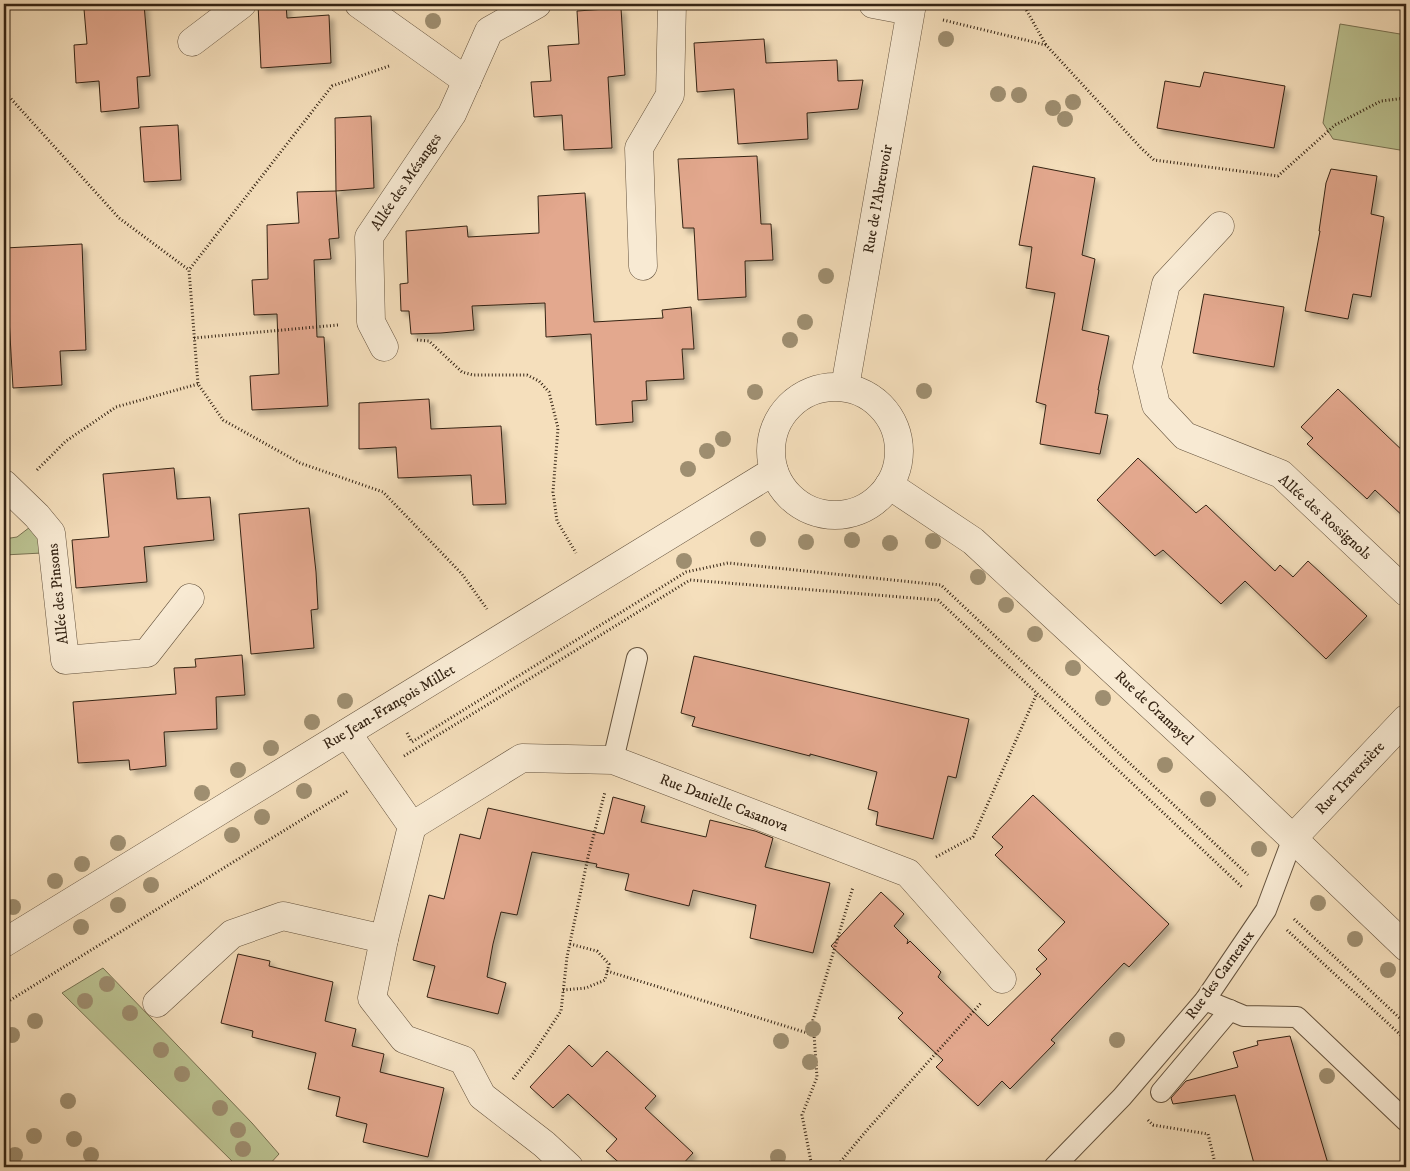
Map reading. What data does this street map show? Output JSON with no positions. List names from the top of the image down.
{
  "streets": {
    "street": [
      "Allée des Mésanges",
      "Rue de l'Abreuvoir",
      "Allée des Rossignols",
      "Allée des Pinsons",
      "Rue Jean-François Millet",
      "Rue de Cramayel",
      "Rue Traversière",
      "Rue Danielle Casanova"
    ],
    "lane": ["Rue des Carneaux"]
  },
  "crossings": [
    ["Rue de l'Abreuvoir", "Rue Jean-François Millet"],
    ["Rue de l'Abreuvoir", "Rue de Cramayel"],
    ["Rue Jean-François Millet", "Rue de Cramayel"],
    ["Rue de Cramayel", "Rue Traversière"],
    ["Rue de Cramayel", "Rue des Carneaux"],
    ["Rue Traversière", "Rue des Carneaux"]
  ]
}
